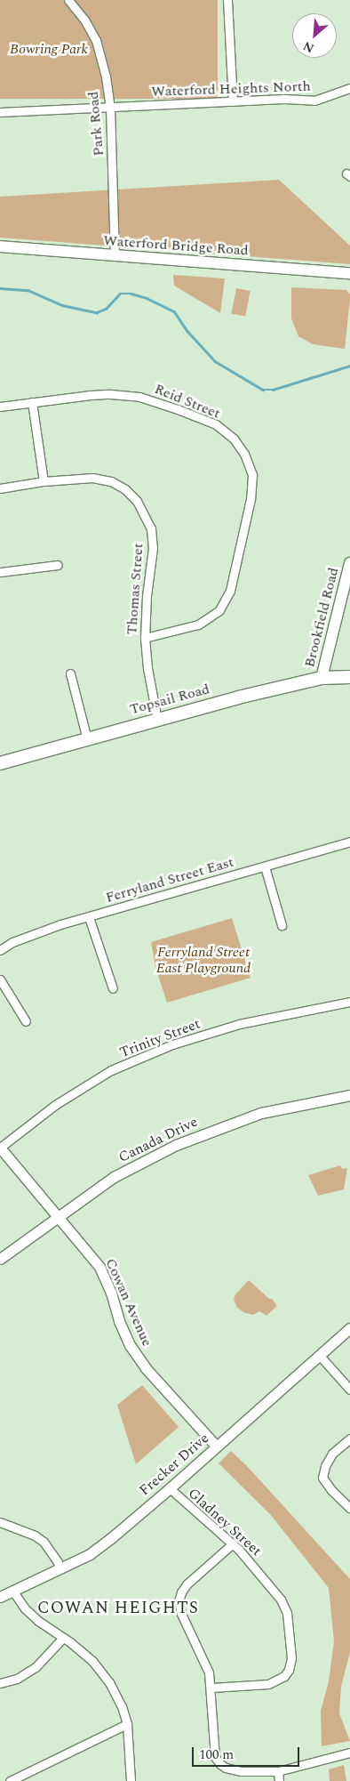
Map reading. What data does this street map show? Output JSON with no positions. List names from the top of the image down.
{
  "streets": {
    "main road": ["Waterford Bridge Road", "Brookfield Road", "Topsail Road"],
    "street": [
      "Waterford Heights North",
      "Park Road",
      "Reid Street",
      "Thomas Street",
      "Ferryland Street East",
      "Trinity Street",
      "Canada Drive",
      "Cowan Avenue",
      "Frecker Drive",
      "Gladney Street"
    ]
  },
  "crossings": [
    ["Waterford Heights North", "Park Road"],
    ["Park Road", "Waterford Bridge Road"],
    ["Reid Street", "Thomas Street"],
    ["Thomas Street", "Topsail Road"],
    ["Brookfield Road", "Topsail Road"],
    ["Trinity Street", "Cowan Avenue"],
    ["Canada Drive", "Cowan Avenue"],
    ["Cowan Avenue", "Frecker Drive"],
    ["Frecker Drive", "Gladney Street"]
  ],
  "districts": ["COWAN HEIGHTS"],
  "parks": ["Bowring Park", "Ferryland Street East Playground"],
  "scale_bar": "100 m",
  "north": "bottom left"
}
